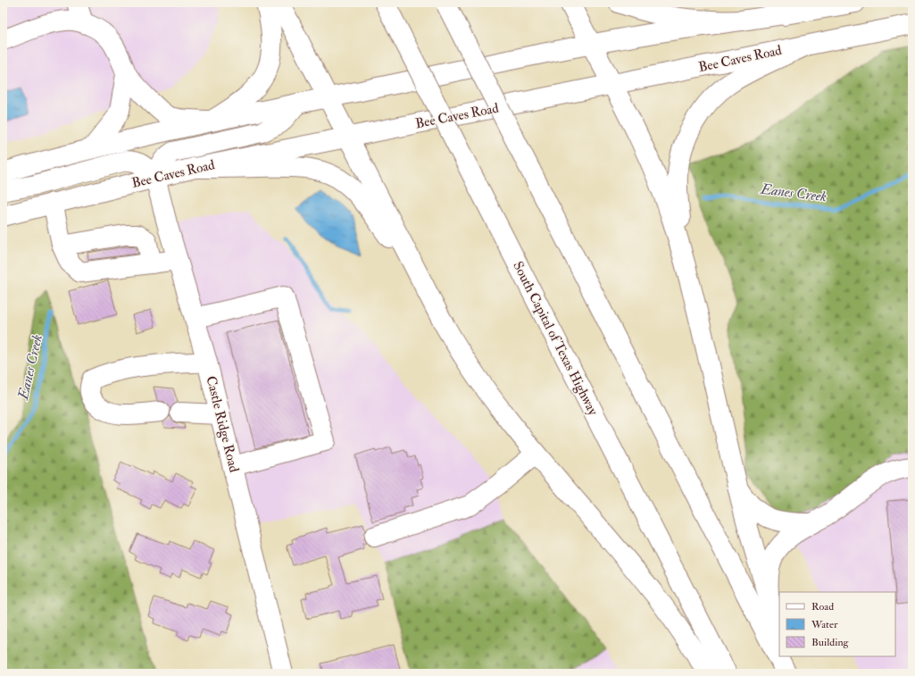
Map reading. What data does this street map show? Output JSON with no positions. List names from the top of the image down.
{
  "streets": {
    "main road": ["Bee Caves Road", "South Capital of Texas Highway", "Castle Ridge Road"]
  },
  "crossings": [
    ["Bee Caves Road", "Castle Ridge Road"]
  ],
  "water": ["Eanes Creek"],
  "legend": ["Road", "Water", "Building"]
}
